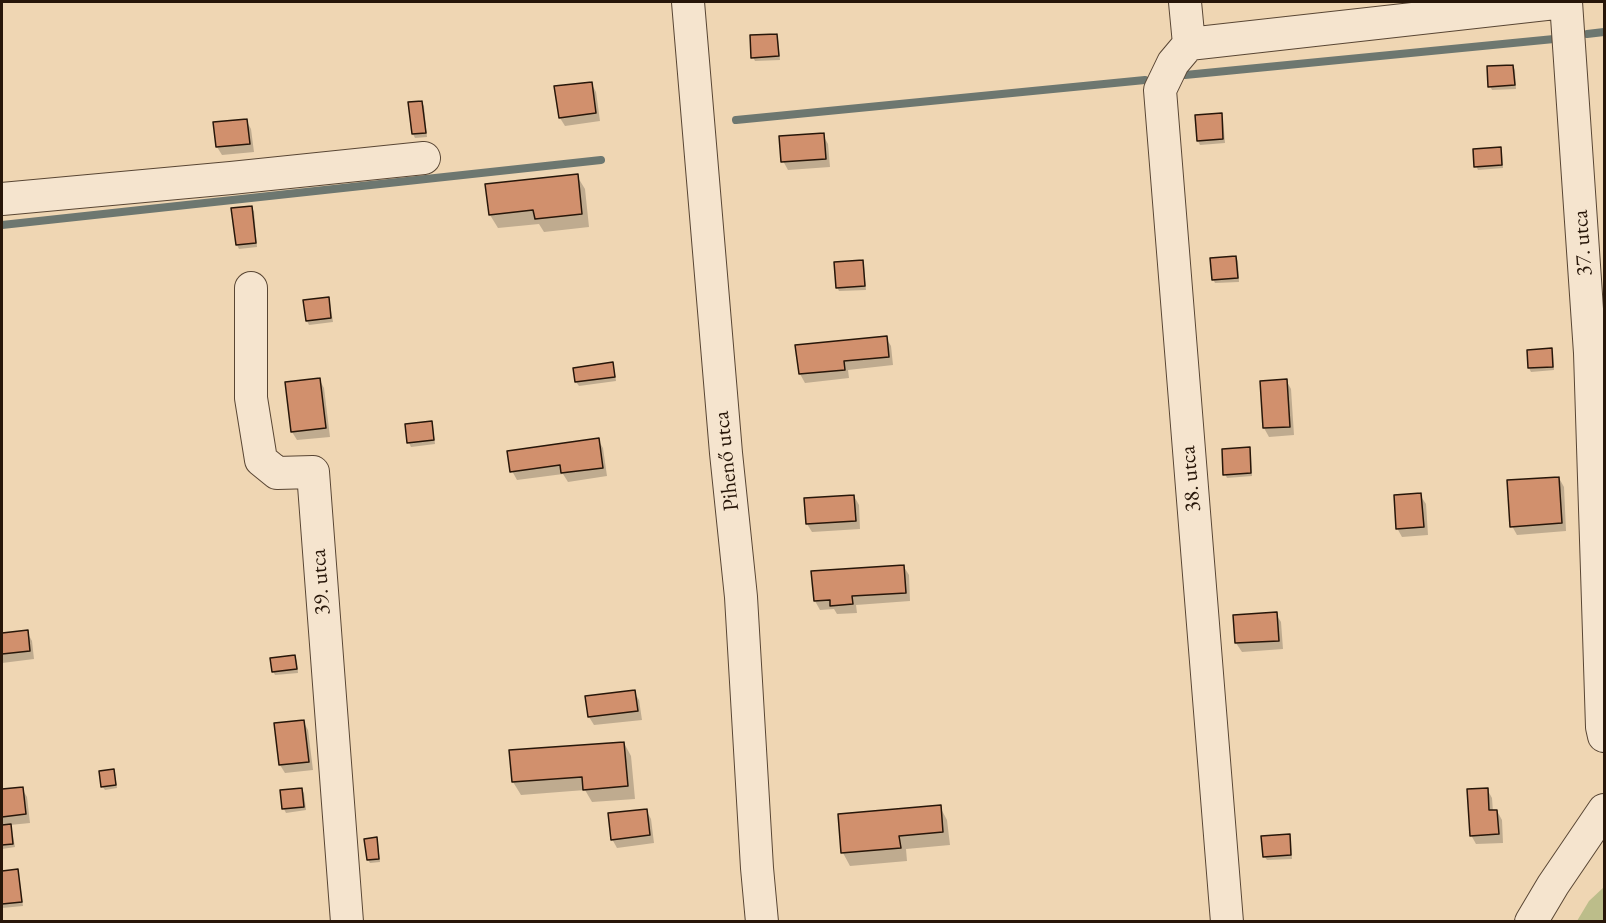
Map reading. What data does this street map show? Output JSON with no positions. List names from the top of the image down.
{
  "streets": {
    "street": [
      "37. utca",
      "Pihenő utca",
      "38. utca",
      "39. utca"
    ]
  }
}
